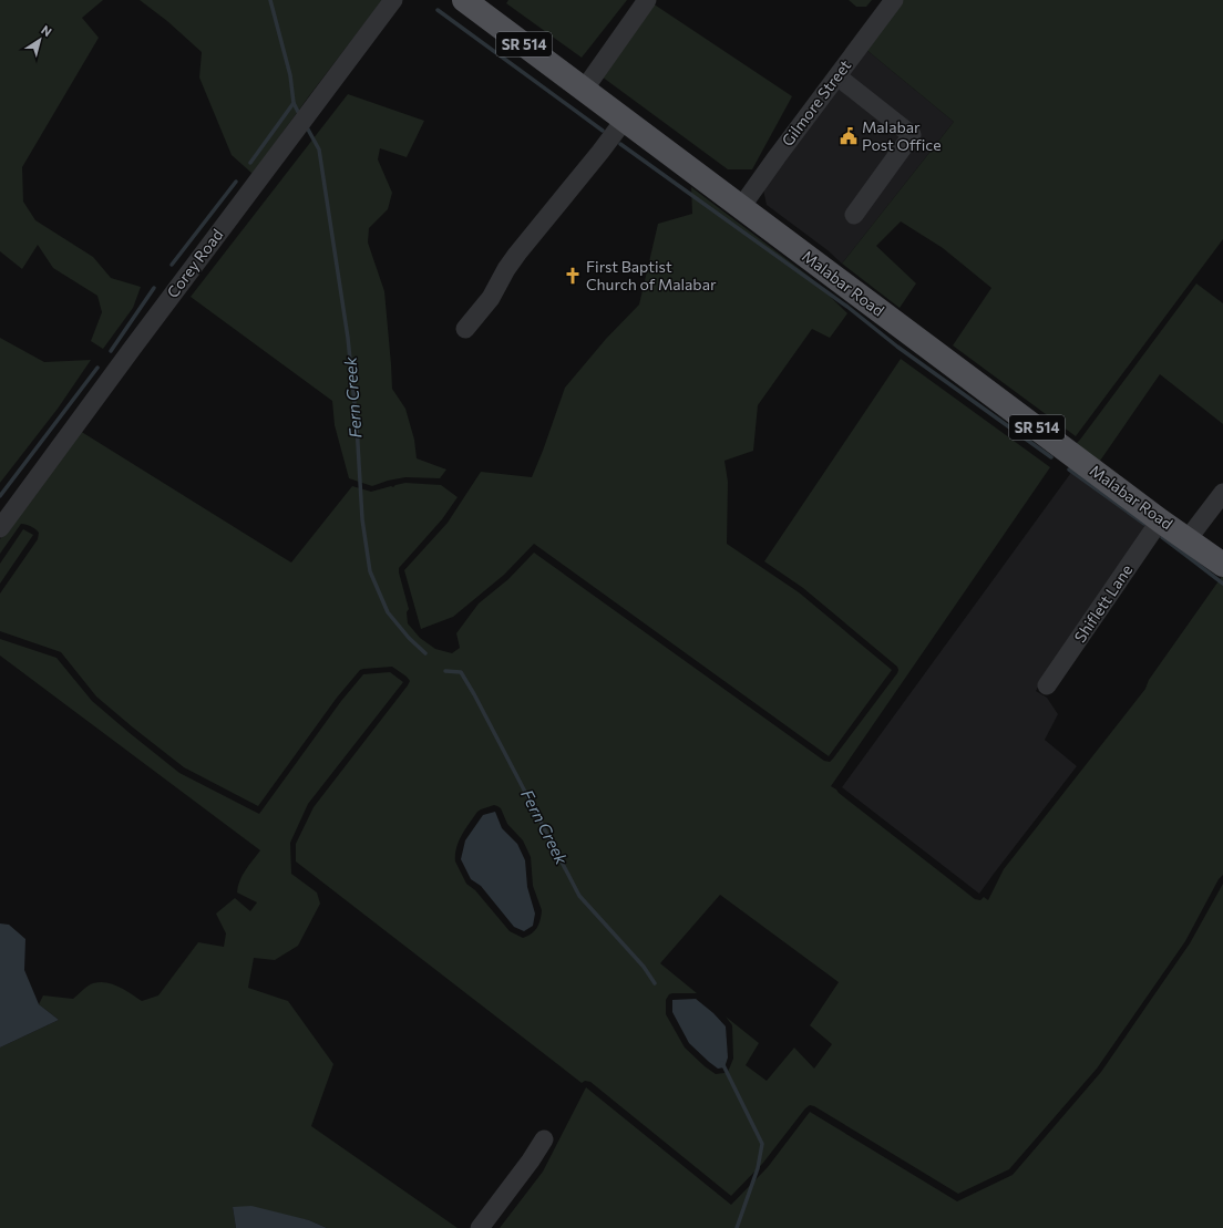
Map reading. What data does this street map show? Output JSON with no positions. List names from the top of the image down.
{
  "streets": {
    "main road": ["SR 514", "Malabar Road"],
    "street": ["Gilmore Street", "Corey Road", "Shiflett Lane"]
  },
  "crossings": [
    ["Gilmore Street", "Malabar Road"],
    ["Malabar Road", "Shiflett Lane"]
  ],
  "water": ["Fern Creek"],
  "places": {
    "public building": ["Malabar Post Office"],
    "church": ["First Baptist Church of Malabar"]
  },
  "north": "top right"
}
